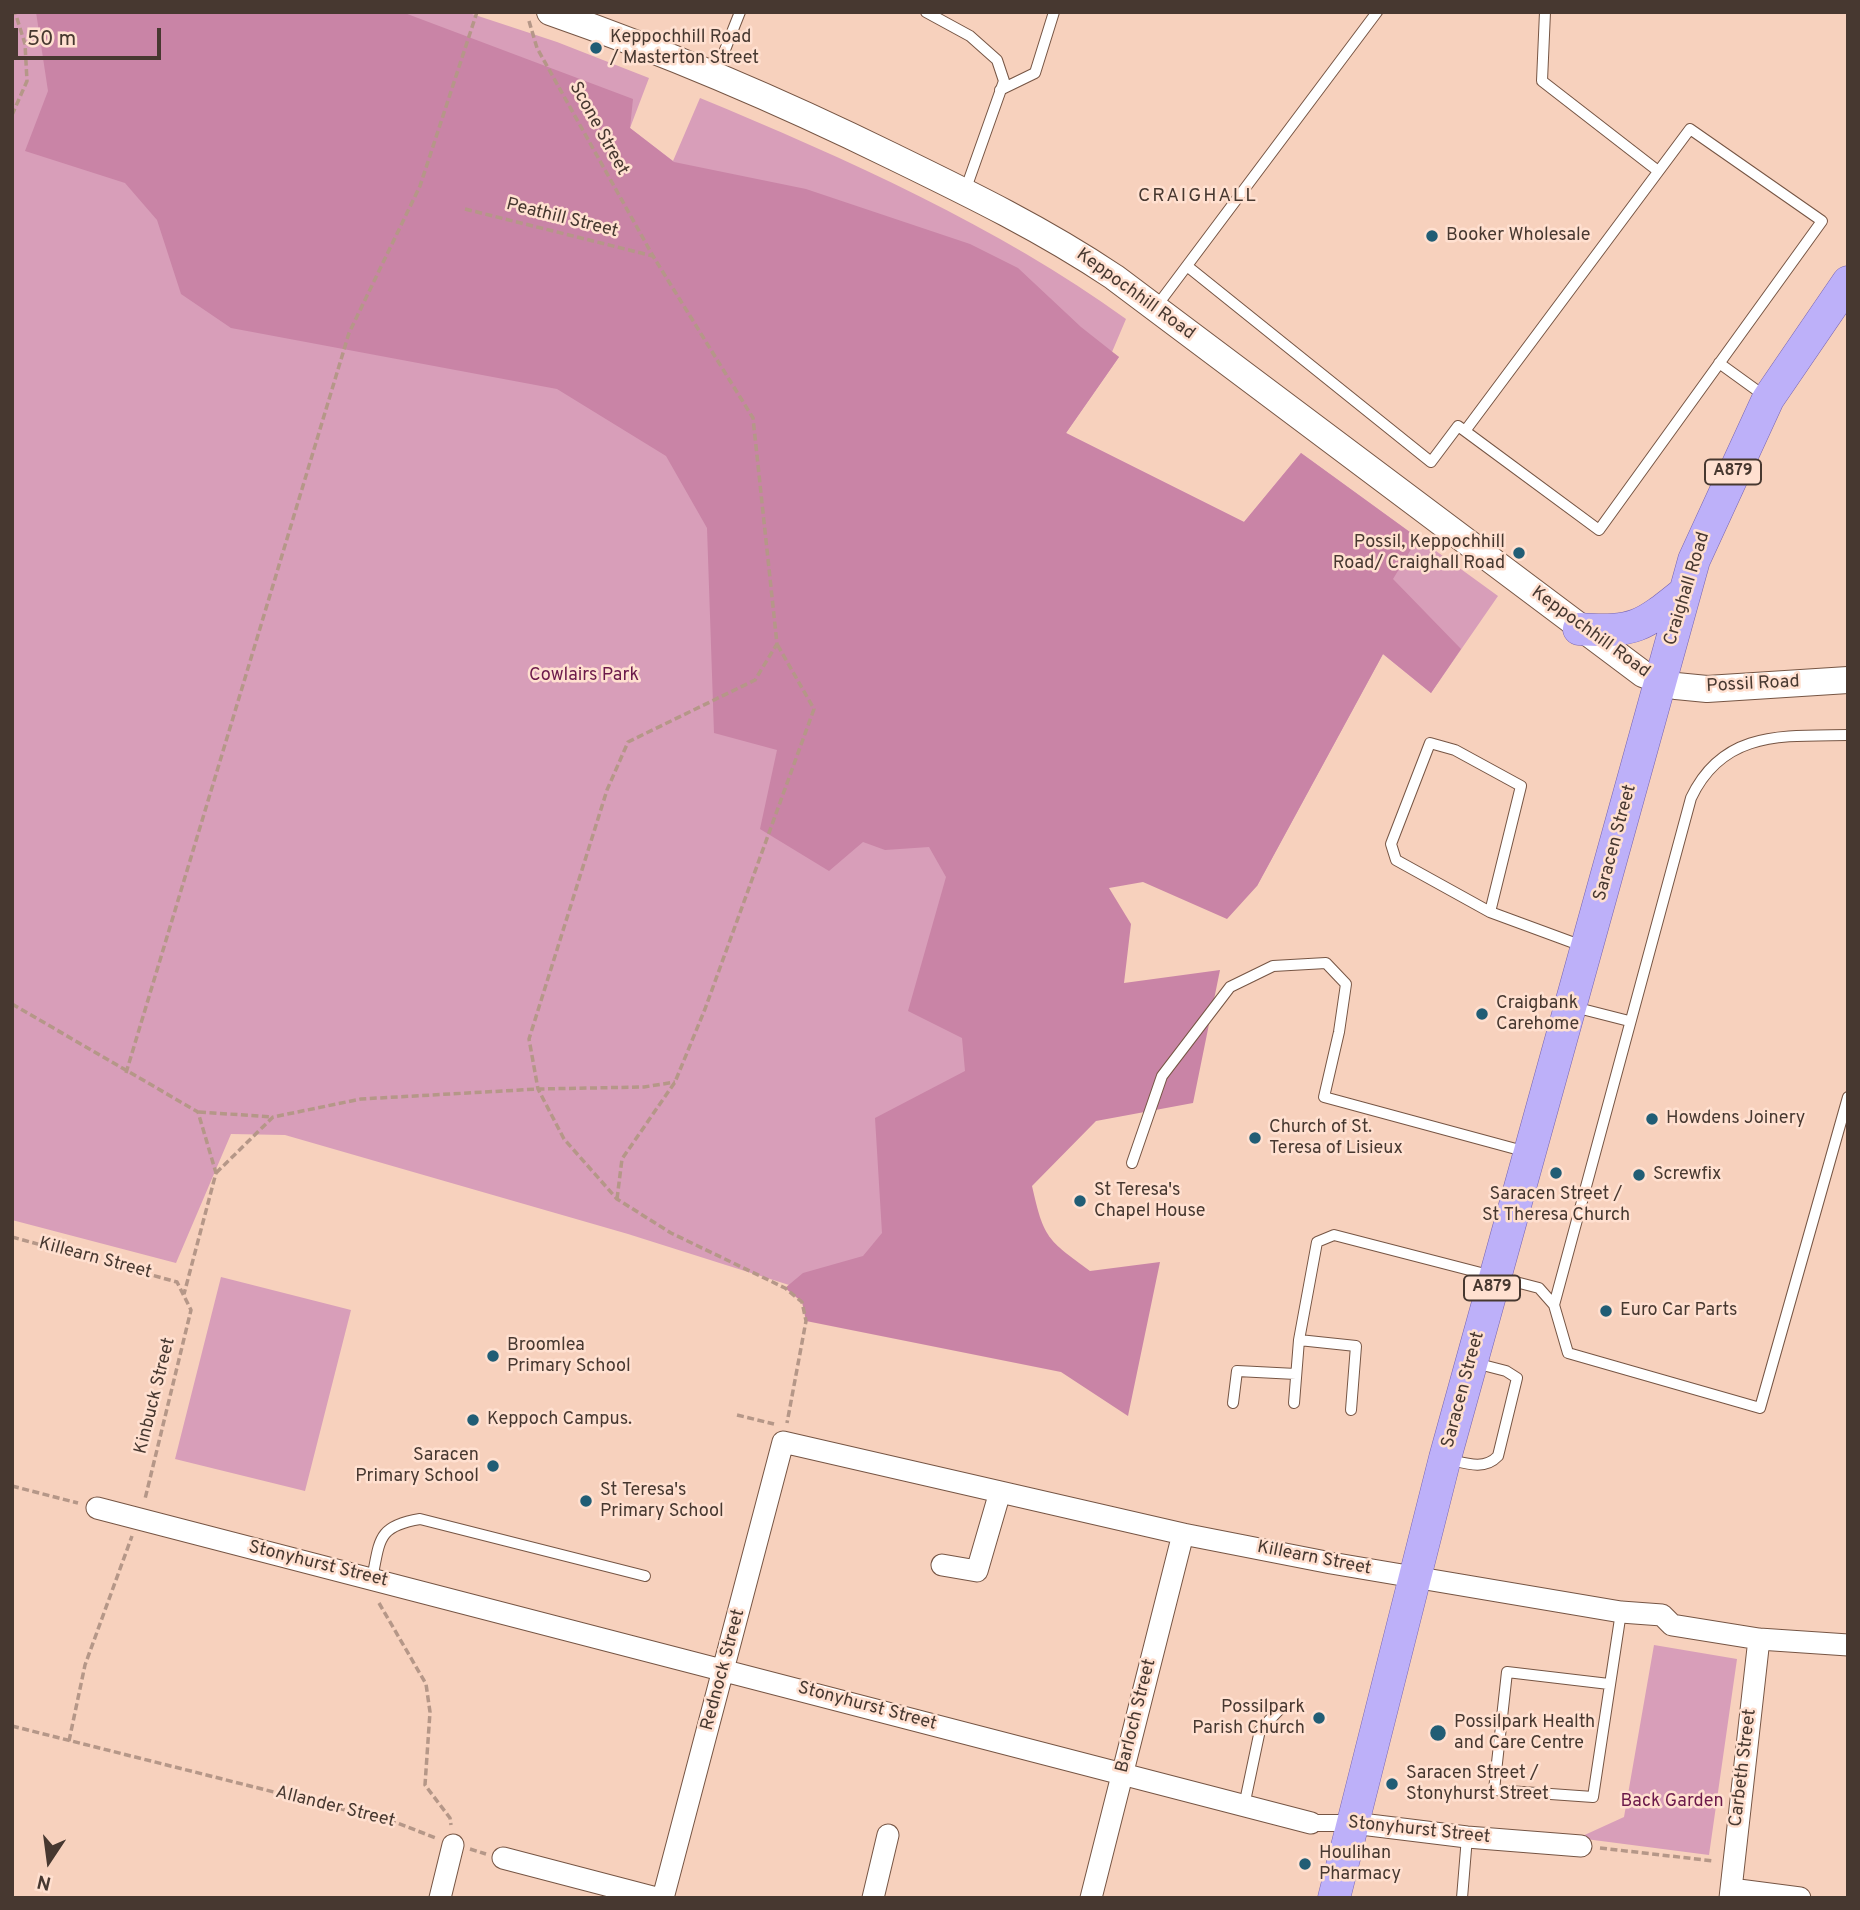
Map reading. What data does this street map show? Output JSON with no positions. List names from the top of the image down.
{
  "streets": {
    "main road": ["A879", "Craighall Road", "Saracen Street"],
    "street": [
      "Keppochhill Road",
      "Possil Road",
      "Killearn Street",
      "Stonyhurst Street",
      "Rednock Street",
      "Barloch Street",
      "Carbeth Street"
    ],
    "path": [
      "Scone Street",
      "Peathill Street",
      "Kinbuck Street",
      "Allander Street"
    ]
  },
  "crossings": [
    ["Scone Street", "Peathill Street"],
    ["Keppochhill Road", "Craighall Road"],
    ["Keppochhill Road", "Possil Road"],
    ["Keppochhill Road", "Saracen Street"],
    ["Craighall Road", "Possil Road"],
    ["Craighall Road", "Saracen Street"],
    ["Possil Road", "Saracen Street"],
    ["Saracen Street", "Killearn Street"],
    ["Saracen Street", "Stonyhurst Street"],
    ["Killearn Street", "Kinbuck Street"],
    ["Killearn Street", "Rednock Street"],
    ["Killearn Street", "Barloch Street"],
    ["Killearn Street", "Carbeth Street"],
    ["Kinbuck Street", "Stonyhurst Street"],
    ["Kinbuck Street", "Allander Street"],
    ["Stonyhurst Street", "Rednock Street"],
    ["Stonyhurst Street", "Barloch Street"]
  ],
  "districts": ["CRAIGHALL"],
  "parks": ["Cowlairs Park", "Back Garden"],
  "places": [
    "Keppochhill Road / Masterton Street",
    "Booker Wholesale",
    "Possil, Keppochhill Road/ Craighall Road",
    "Craigbank Carehome",
    "Howdens Joinery",
    "Church of St. Teresa of Lisieux",
    "Saracen Street / St Theresa Church",
    "Screwfix",
    "St Teresa's Chapel House",
    "Euro Car Parts",
    "Broomlea Primary School",
    "Keppoch Campus.",
    "Saracen Primary School",
    "St Teresa's Primary School",
    "Possilpark Parish Church",
    "Possilpark Health and Care Centre",
    "Saracen Street / Stonyhurst Street",
    "Houlihan Pharmacy"
  ],
  "scale_bar": "50 m",
  "north": "bottom"
}
